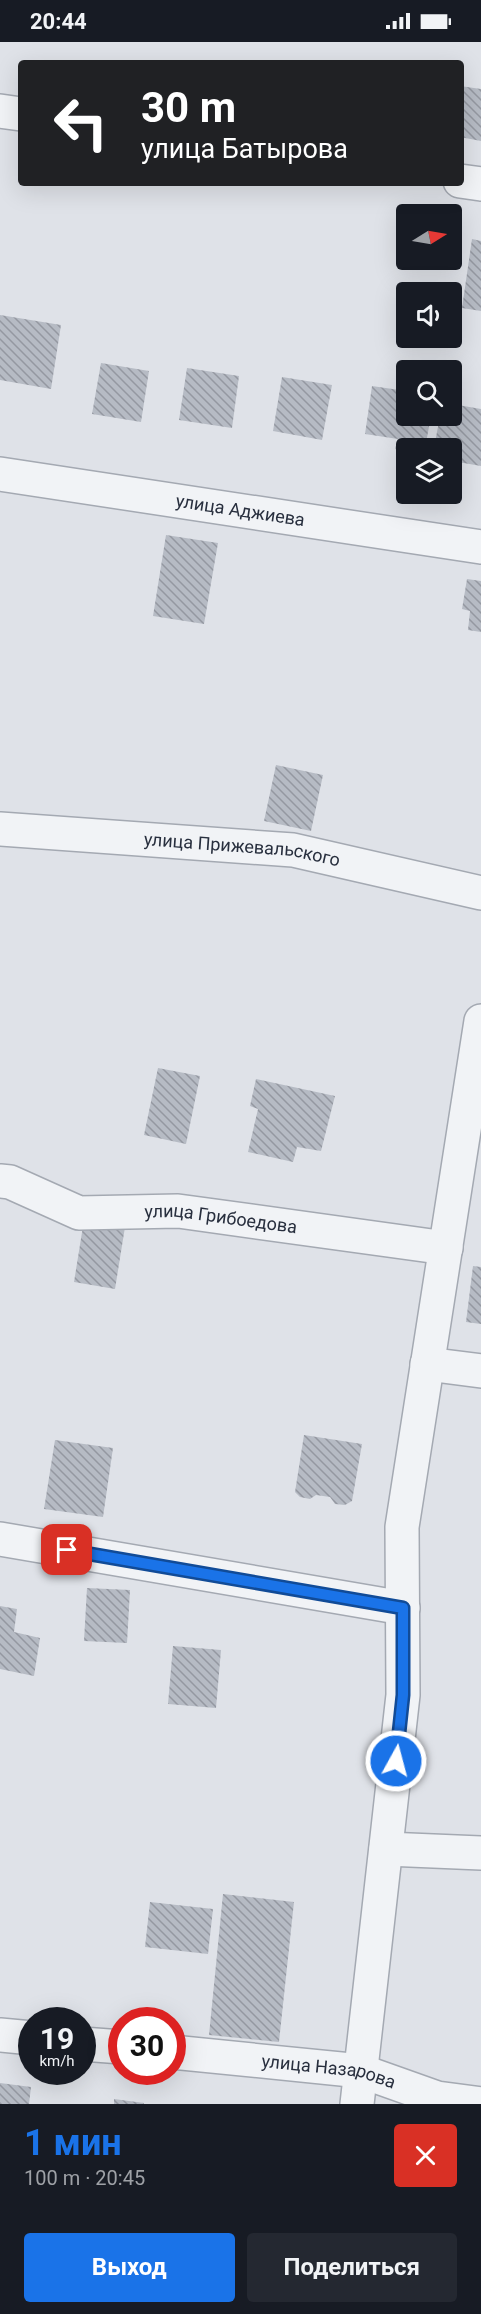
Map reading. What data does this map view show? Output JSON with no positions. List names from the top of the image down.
{
  "streets": {
    "street": [
      "улица Аджиева",
      "улица Прижевальского",
      "улица Грибоедова",
      "улица Назарова"
    ]
  },
  "north": "right",
  "page": {
    "status": "20:44",
    "turn": ["30 m", "улица Батырова"],
    "speed": "19 km/h",
    "limit": "30",
    "heading": ["1 мин", "100 m · 20:45"],
    "buttons": ["Выход", "Поделиться"]
  }
}
